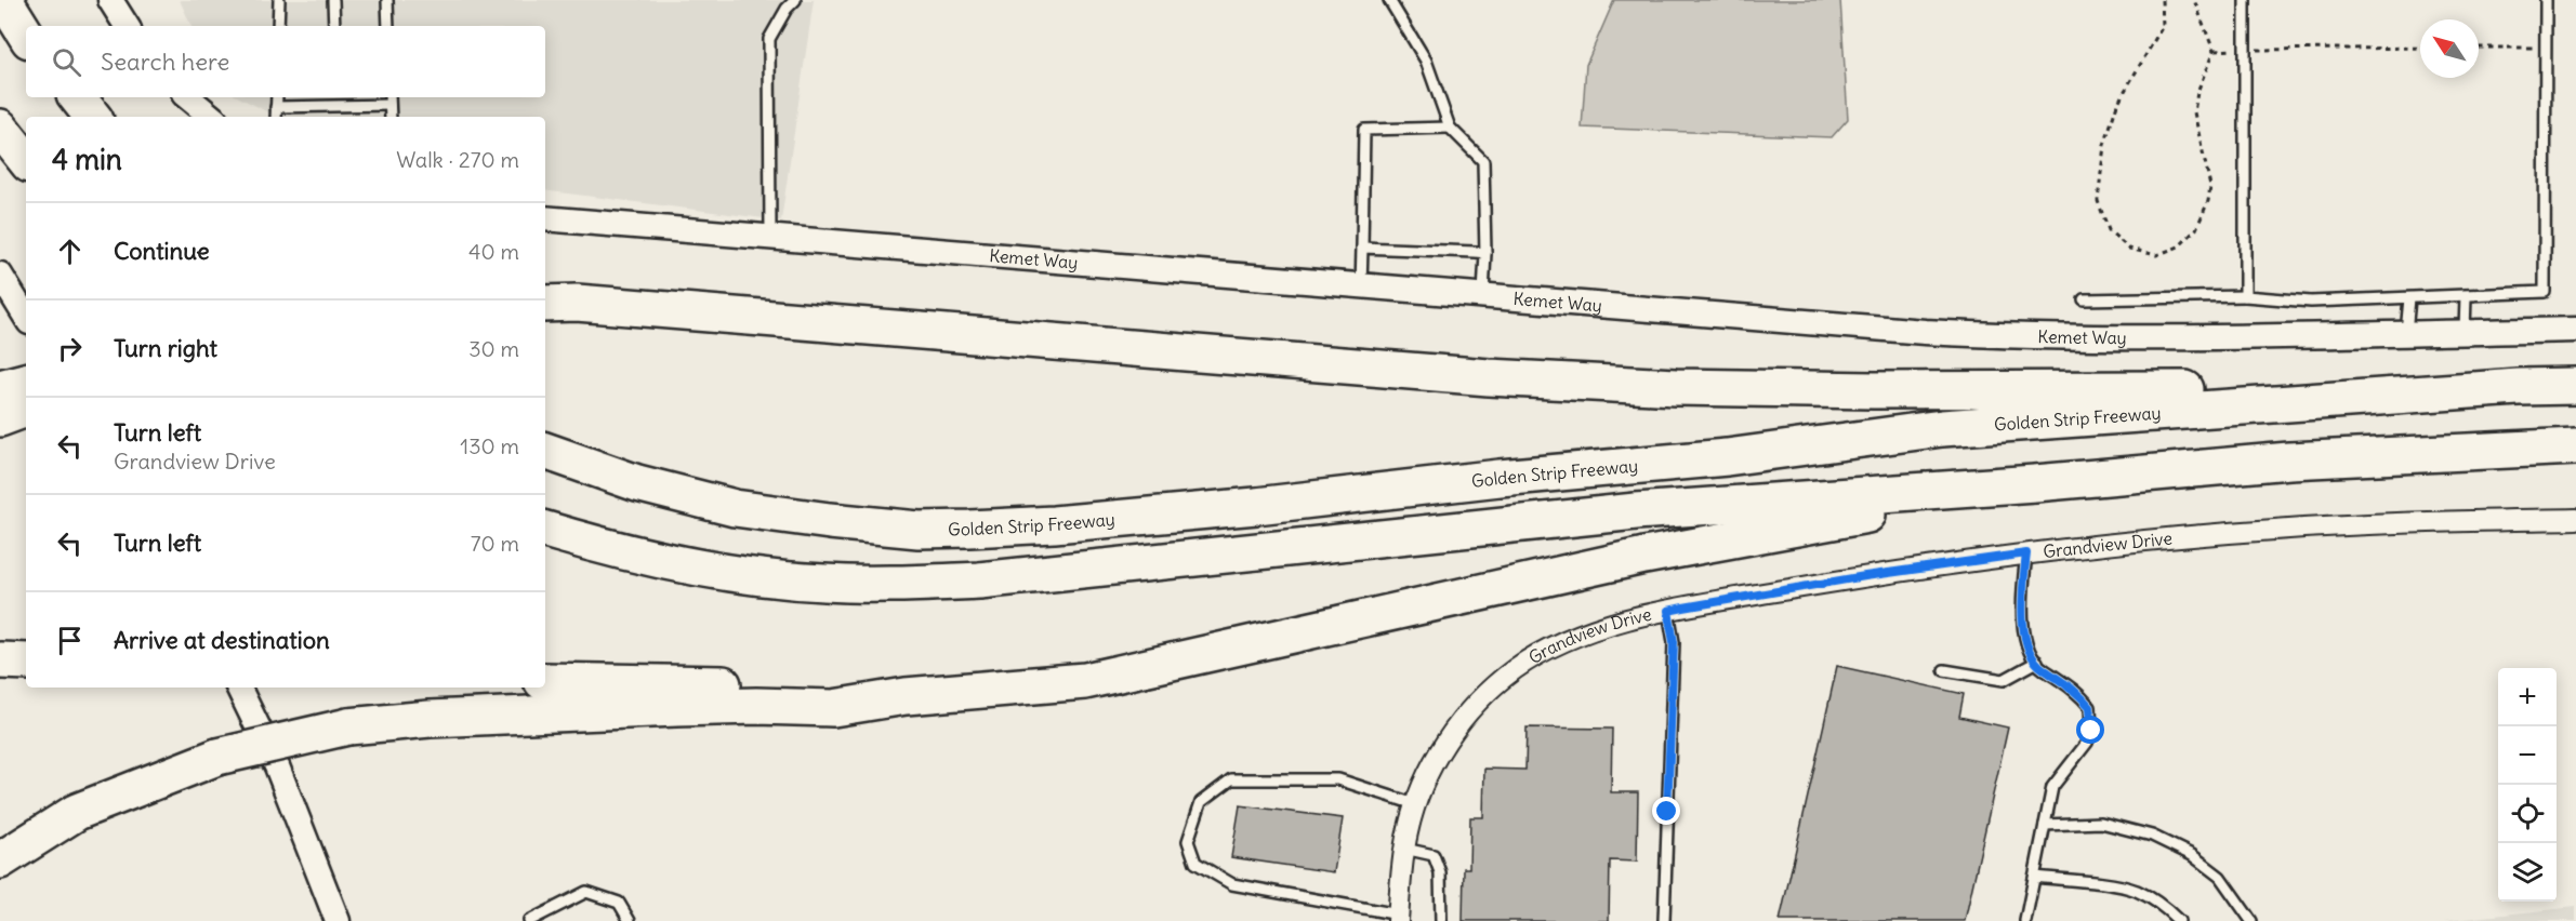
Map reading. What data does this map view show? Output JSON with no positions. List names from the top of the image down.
{
  "streets": {
    "highway": ["Golden Strip Freeway"],
    "street": ["Kemet Way", "Grandview Drive"]
  },
  "north": "top left",
  "page": {
    "search": "Search here",
    "heading": ["4 min", "Walk · 270 m"],
    "list": [
      ["Continue", "40 m"],
      ["Turn right", "30 m"],
      ["Turn left", "Grandview Drive", "130 m"],
      ["Turn left", "70 m"],
      "Arrive at destination"
    ],
    "map_buttons": ["+", "−"]
  }
}
